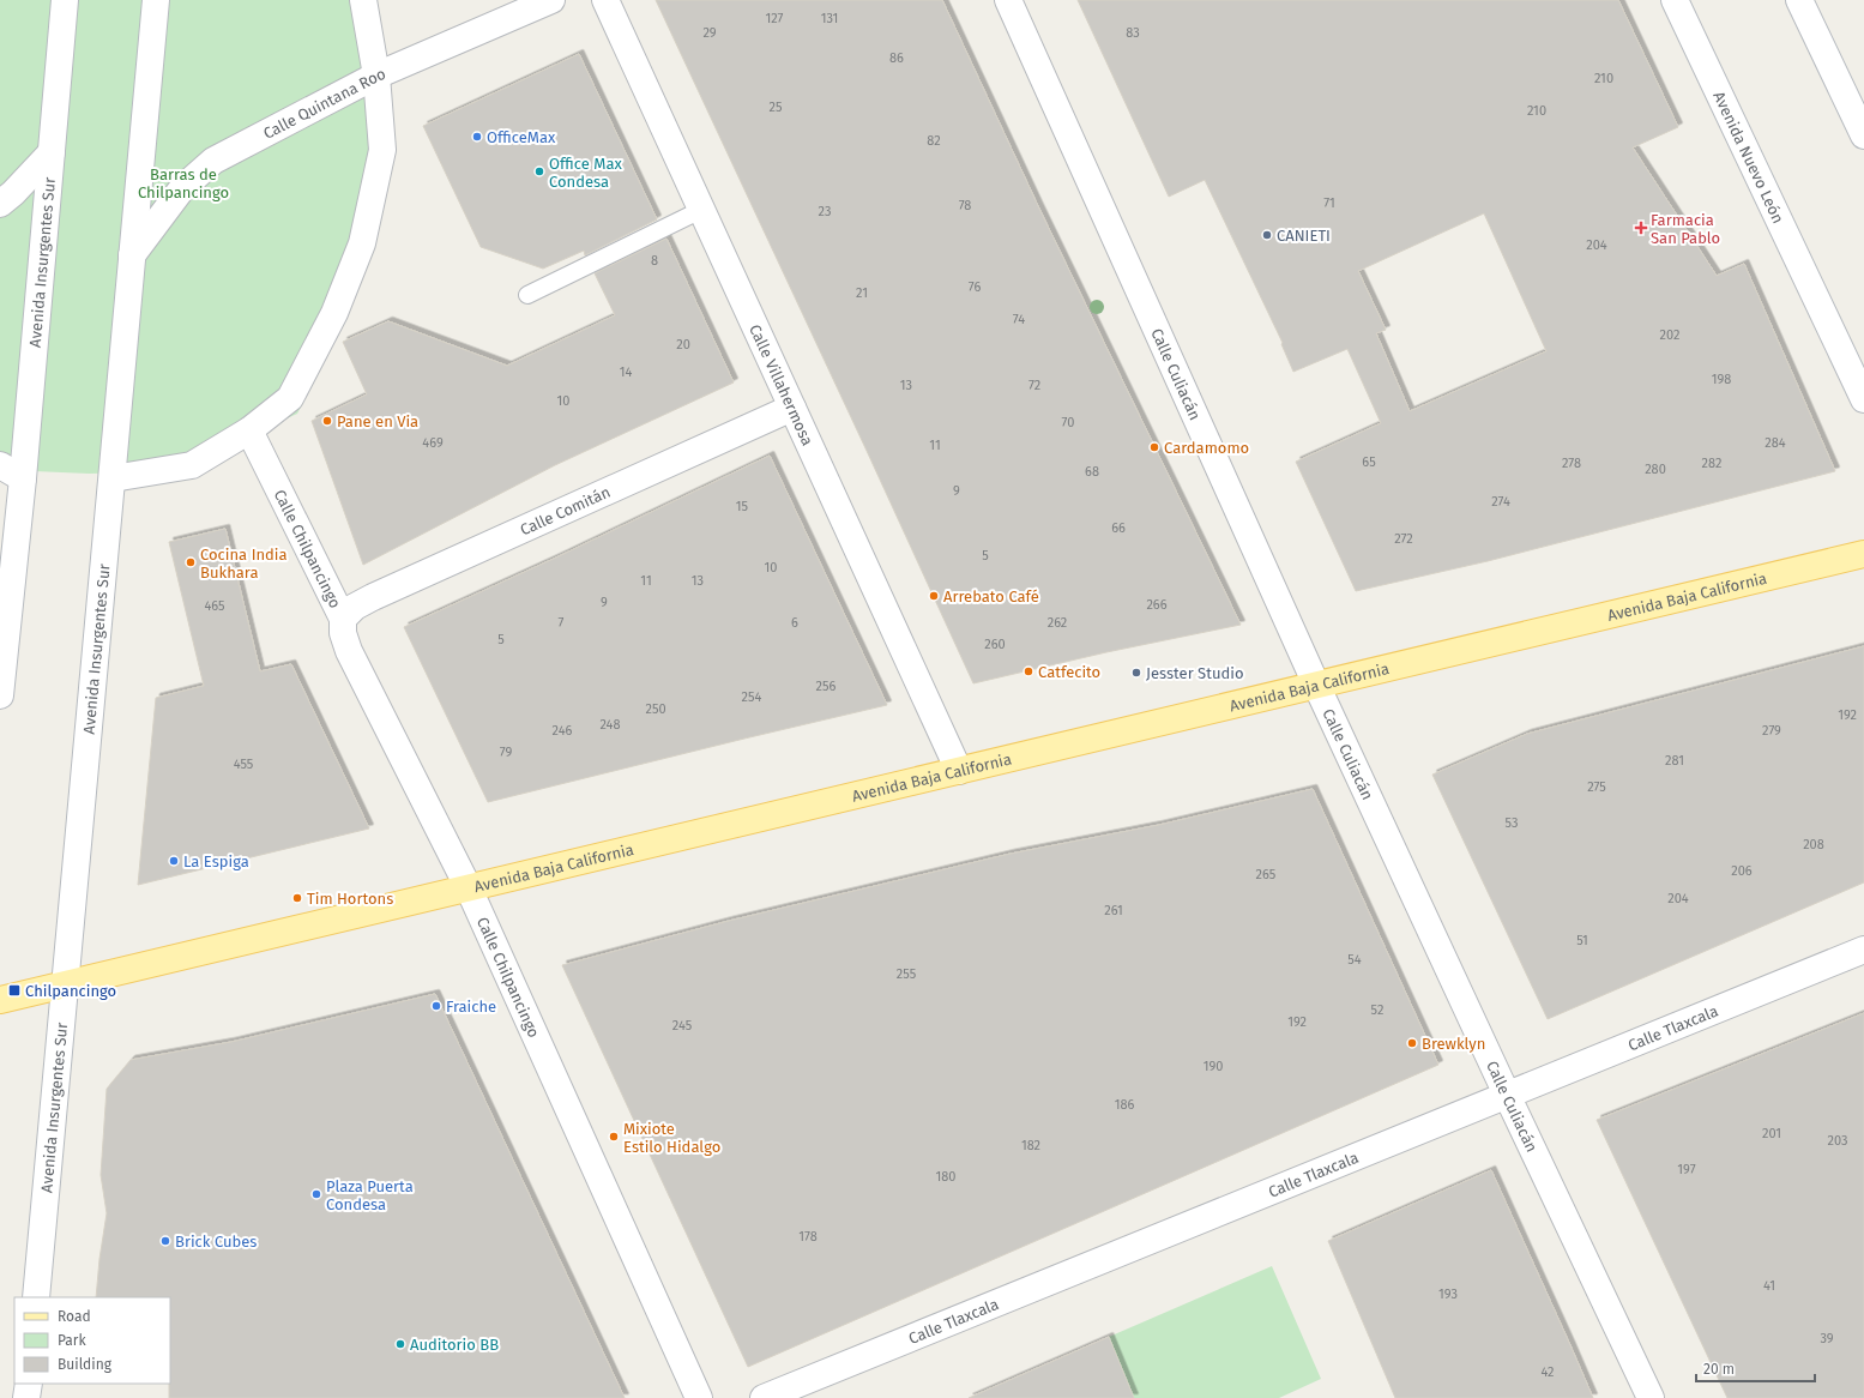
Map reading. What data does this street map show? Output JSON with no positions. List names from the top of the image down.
{
  "streets": {
    "main road": ["Avenida Baja California"],
    "street": [
      "Calle Quintana Roo",
      "Avenida Nuevo León",
      "Avenida Insurgentes Sur",
      "Calle Culiacán",
      "Calle Villahermosa",
      "Calle Comitán",
      "Calle Chilpancingo",
      "Calle Tlaxcala"
    ]
  },
  "crossings": [
    ["Calle Quintana Roo", "Avenida Insurgentes Sur"],
    ["Avenida Insurgentes Sur", "Avenida Baja California"],
    ["Calle Culiacán", "Avenida Baja California"],
    ["Calle Culiacán", "Calle Tlaxcala"],
    ["Calle Villahermosa", "Calle Comitán"],
    ["Calle Villahermosa", "Avenida Baja California"],
    ["Calle Comitán", "Calle Chilpancingo"],
    ["Calle Chilpancingo", "Avenida Baja California"]
  ],
  "parks": ["Barras de Chilpancingo"],
  "places": {
    "other": [
      "OfficeMax",
      "Office Max Condesa",
      "CANIETI",
      "Pane en Via",
      "Cardamomo",
      "Cocina India Bukhara",
      "Arrebato Café",
      "Catfecito",
      "Jesster Studio",
      "La Espiga",
      "Tim Hortons",
      "Fraiche",
      "Brewklyn",
      "Mixiote Estilo Hidalgo",
      "Plaza Puerta Condesa",
      "Brick Cubes",
      "Auditorio BB"
    ],
    "health": ["Farmacia San Pablo"],
    "transit": ["Chilpancingo"]
  },
  "house_numbers": [
    "127",
    "131",
    "29",
    "83",
    "86",
    "210",
    "25",
    "210",
    "82",
    "71",
    "78",
    "23",
    "204",
    "8",
    "76",
    "21",
    "74",
    "202",
    "20",
    "14",
    "198",
    "13",
    "72",
    "10",
    "70",
    "469",
    "284",
    "11",
    "65",
    "278",
    "282",
    "280",
    "68",
    "9",
    "274",
    "15",
    "66",
    "272",
    "5",
    "10",
    "11",
    "13",
    "9",
    "266",
    "465",
    "7",
    "6",
    "262",
    "5",
    "260",
    "256",
    "254",
    "250",
    "192",
    "248",
    "246",
    "279",
    "79",
    "281",
    "455",
    "275",
    "53",
    "208",
    "206",
    "265",
    "204",
    "261",
    "51",
    "54",
    "255",
    "52",
    "192",
    "245",
    "190",
    "186",
    "201",
    "203",
    "182",
    "197",
    "180",
    "178",
    "41",
    "193",
    "39",
    "42"
  ],
  "legend": ["Road", "Park", "Building"],
  "scale_bar": "20 m"
}
